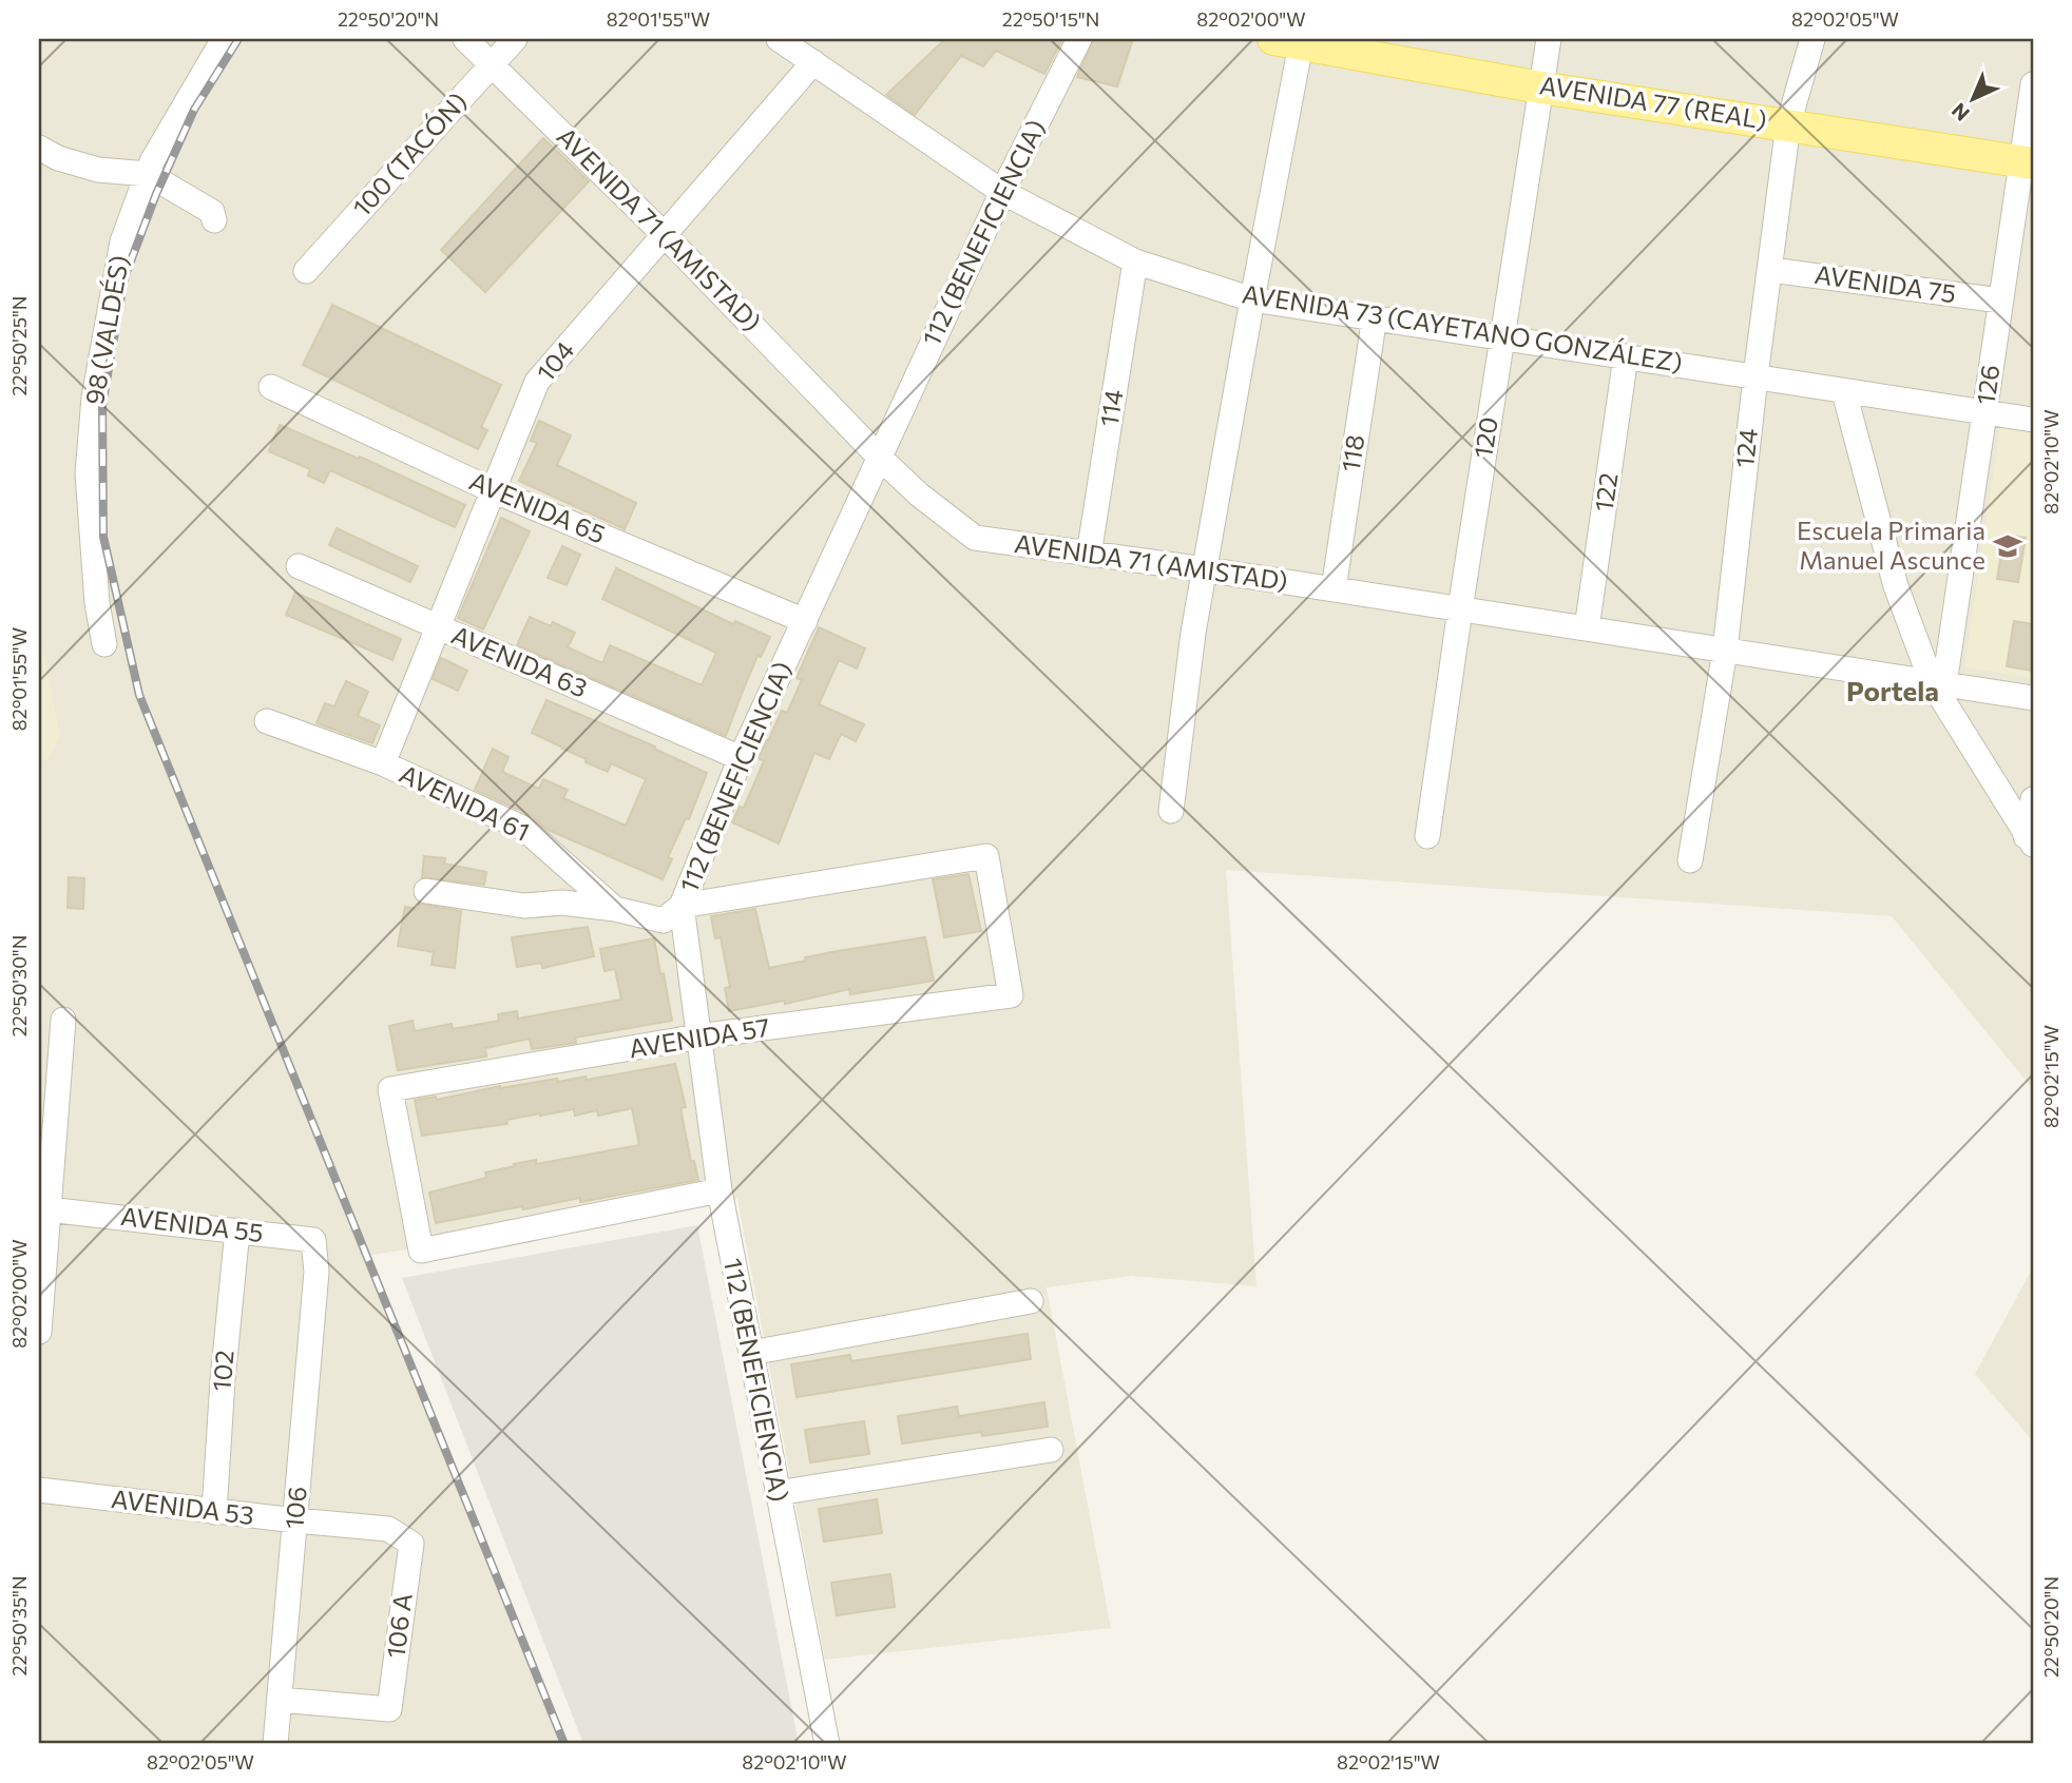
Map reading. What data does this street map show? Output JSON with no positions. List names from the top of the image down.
{
  "streets": {
    "main road": ["AVENIDA 77 (REAL)"],
    "street": [
      "100 (TACÓN)",
      "AVENIDA 71 (AMISTAD)",
      "112 (BENEFICIENCIA)",
      "AVENIDA 75",
      "AVENIDA 73 (CAYETANO GONZÁLEZ)",
      "98 (VALDÉS)",
      "104",
      "126",
      "114",
      "120",
      "124",
      "118",
      "122",
      "AVENIDA 65",
      "AVENIDA 63",
      "AVENIDA 61",
      "AVENIDA 57",
      "AVENIDA 55",
      "102",
      "AVENIDA 53",
      "106",
      "106 A"
    ]
  },
  "crossings": [
    ["AVENIDA 77 (REAL)", "126"],
    ["AVENIDA 77 (REAL)", "120"],
    ["AVENIDA 77 (REAL)", "124"],
    ["100 (TACÓN)", "AVENIDA 71 (AMISTAD)"],
    ["AVENIDA 71 (AMISTAD)", "112 (BENEFICIENCIA)"],
    ["AVENIDA 71 (AMISTAD)", "104"],
    ["AVENIDA 71 (AMISTAD)", "126"],
    ["AVENIDA 71 (AMISTAD)", "114"],
    ["AVENIDA 71 (AMISTAD)", "120"],
    ["AVENIDA 71 (AMISTAD)", "124"],
    ["AVENIDA 71 (AMISTAD)", "118"],
    ["AVENIDA 71 (AMISTAD)", "122"],
    ["112 (BENEFICIENCIA)", "AVENIDA 73 (CAYETANO GONZÁLEZ)"],
    ["112 (BENEFICIENCIA)", "AVENIDA 65"],
    ["112 (BENEFICIENCIA)", "AVENIDA 63"],
    ["112 (BENEFICIENCIA)", "AVENIDA 61"],
    ["112 (BENEFICIENCIA)", "AVENIDA 57"],
    ["AVENIDA 75", "126"],
    ["AVENIDA 75", "124"],
    ["AVENIDA 73 (CAYETANO GONZÁLEZ)", "104"],
    ["AVENIDA 73 (CAYETANO GONZÁLEZ)", "126"],
    ["AVENIDA 73 (CAYETANO GONZÁLEZ)", "114"],
    ["AVENIDA 73 (CAYETANO GONZÁLEZ)", "120"],
    ["AVENIDA 73 (CAYETANO GONZÁLEZ)", "124"],
    ["AVENIDA 73 (CAYETANO GONZÁLEZ)", "118"],
    ["AVENIDA 73 (CAYETANO GONZÁLEZ)", "122"],
    ["104", "AVENIDA 65"],
    ["104", "AVENIDA 63"],
    ["104", "AVENIDA 61"],
    ["AVENIDA 61", "AVENIDA 57"],
    ["AVENIDA 55", "102"],
    ["AVENIDA 55", "106"],
    ["102", "AVENIDA 53"],
    ["AVENIDA 53", "106"],
    ["AVENIDA 53", "106 A"],
    ["106", "106 A"]
  ],
  "districts": ["Portela"],
  "places": {
    "school or university": ["Escuela Primaria Manuel Ascunce"]
  },
  "north": "bottom left",
  "coordinates": [
    "22°50'20\"N",
    "82°01'55\"W",
    "22°50'15\"N",
    "82°02'00\"W",
    "82°02'05\"W",
    "22°50'25\"N",
    "82°02'10\"W",
    "22°50'30\"N",
    "82°02'15\"W",
    "22°50'35\"N"
  ]
}
